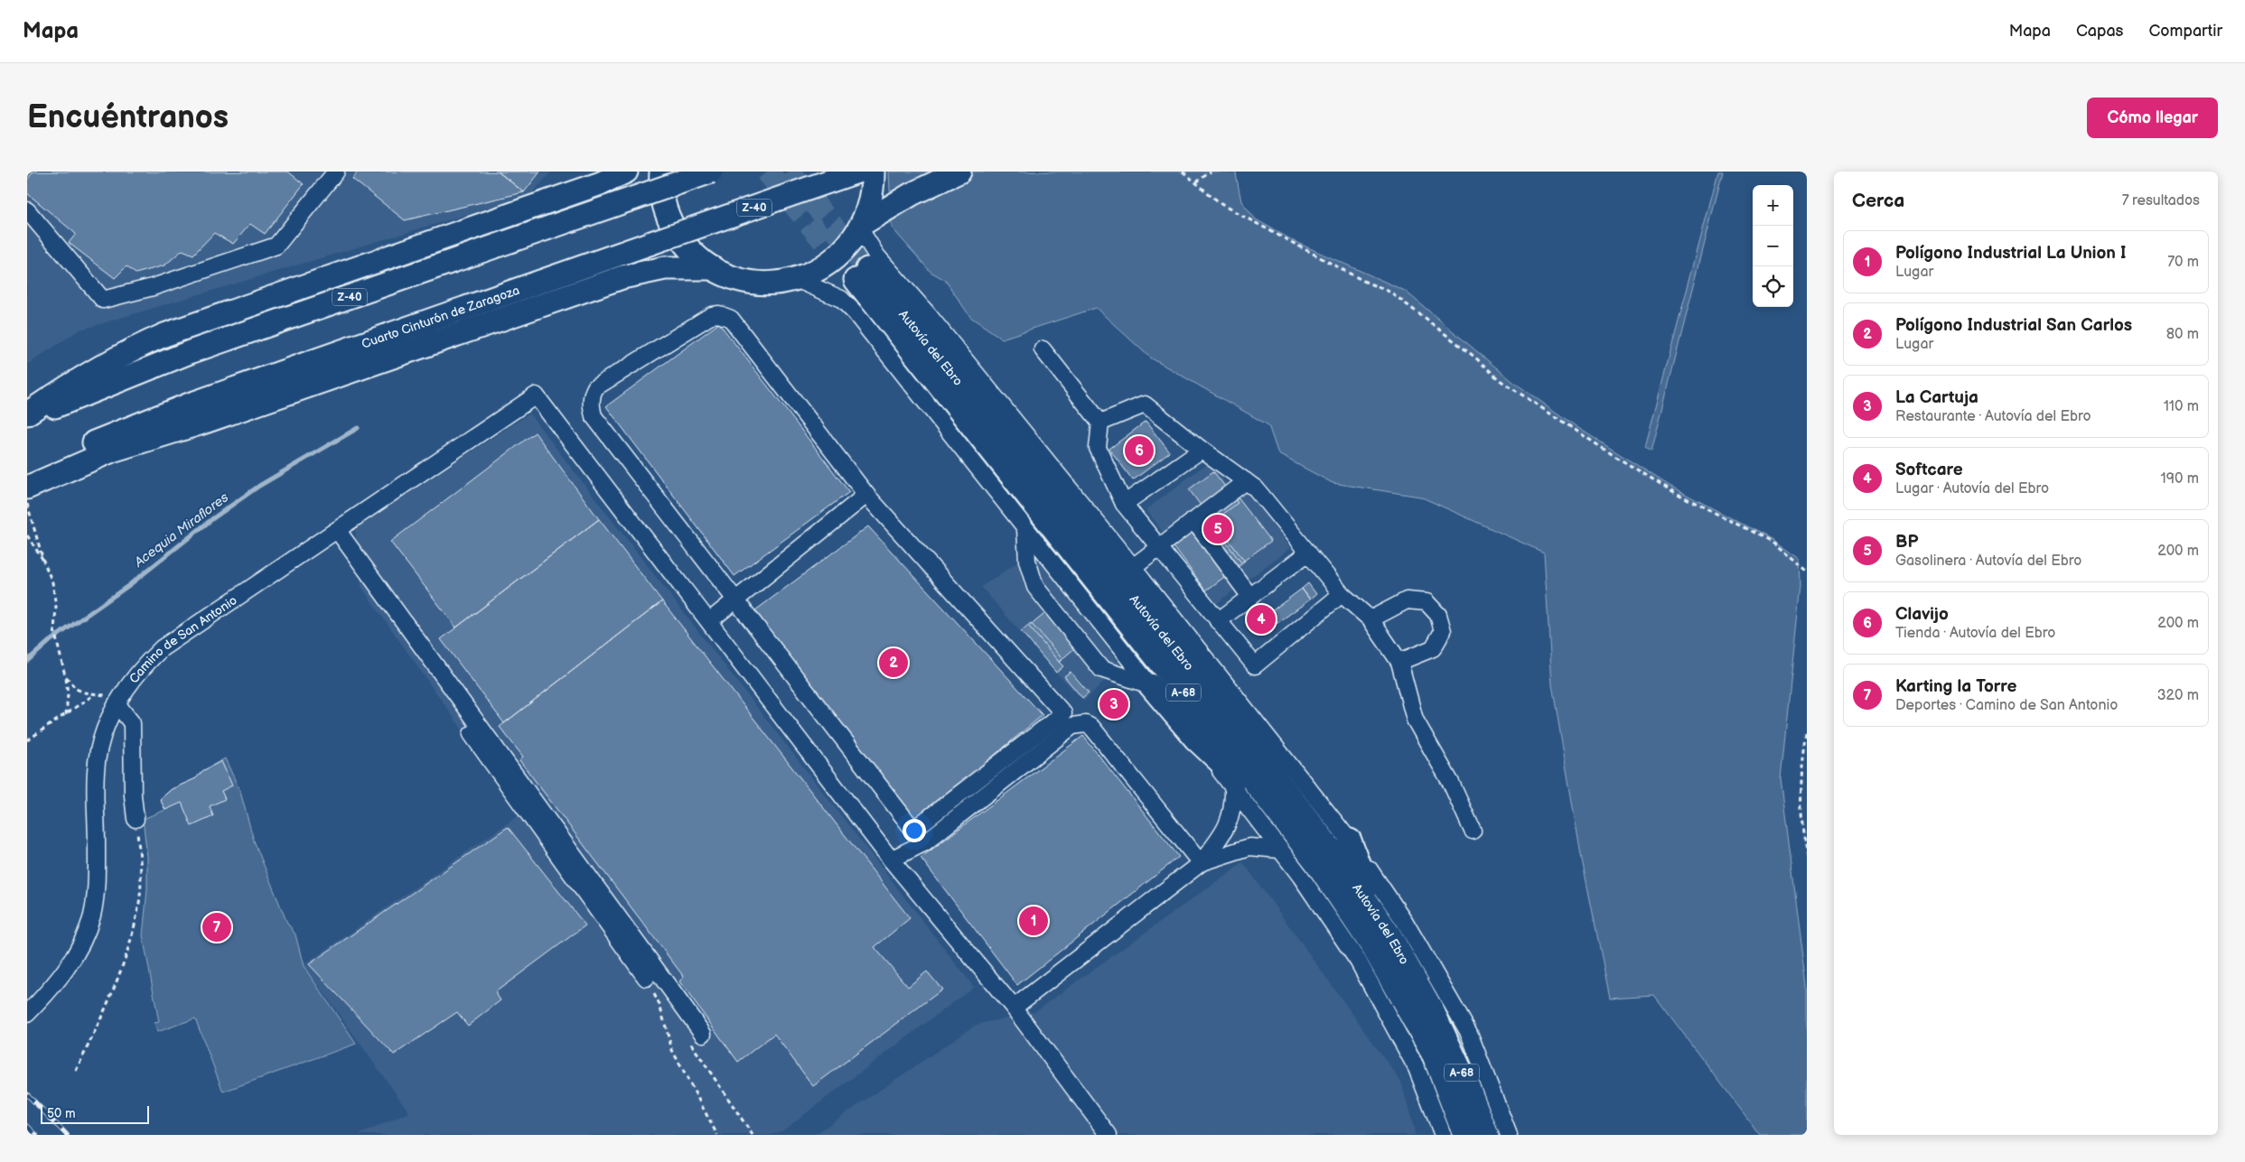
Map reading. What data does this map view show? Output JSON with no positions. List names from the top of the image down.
{
  "streets": {
    "highway": [
      "Z-40",
      "Cuarto Cinturón de Zaragoza",
      "Autovía del Ebro",
      "A-68"
    ],
    "street": ["Camino de San Antonio"]
  },
  "water": ["Acequia Miraflores"],
  "scale_bar": "50 m",
  "page": {
    "header": "Mapa",
    "nav": ["Mapa", "Capas", "Compartir"],
    "buttons": "Cómo llegar",
    "title": "Encuéntranos",
    "heading": ["Cerca", "7 resultados"],
    "map_buttons": ["+", "−"],
    "list": [
      {
        "mark": "1",
        "name": "Polígono Industrial La Union I",
        "note": "Lugar",
        "value": "70 m"
      },
      {
        "mark": "2",
        "name": "Polígono Industrial San Carlos",
        "note": "Lugar",
        "value": "80 m"
      },
      {
        "mark": "3",
        "name": "La Cartuja",
        "note": "Restaurante · Autovía del Ebro",
        "value": "110 m"
      },
      {
        "mark": "4",
        "name": "Softcare",
        "note": "Lugar · Autovía del Ebro",
        "value": "190 m"
      },
      {
        "mark": "5",
        "name": "BP",
        "note": "Gasolinera · Autovía del Ebro",
        "value": "200 m"
      },
      {
        "mark": "6",
        "name": "Clavijo",
        "note": "Tienda · Autovía del Ebro",
        "value": "200 m"
      },
      {
        "mark": "7",
        "name": "Karting la Torre",
        "note": "Deportes · Camino de San Antonio",
        "value": "320 m"
      }
    ],
    "pins": [
      "6",
      "5",
      "4",
      "2",
      "3",
      "1",
      "7"
    ],
    "scale": "50 m"
  }
}
